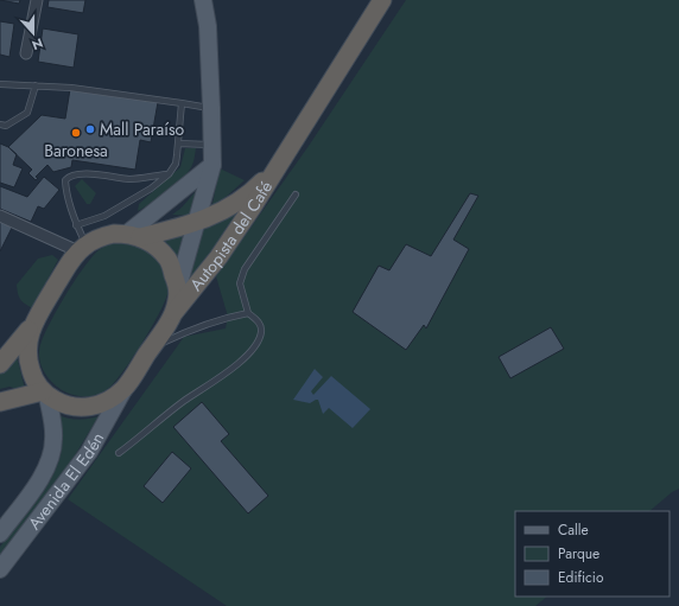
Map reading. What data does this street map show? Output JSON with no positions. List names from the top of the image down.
{
  "streets": {
    "highway": ["Autopista del Café"],
    "main road": ["Avenida El Edén"]
  },
  "crossings": [
    ["Autopista del Café", "Avenida El Edén"]
  ],
  "places": ["Mall Paraíso", "Baronesa"],
  "legend": ["Calle", "Parque", "Edificio"],
  "north": "bottom"
}
